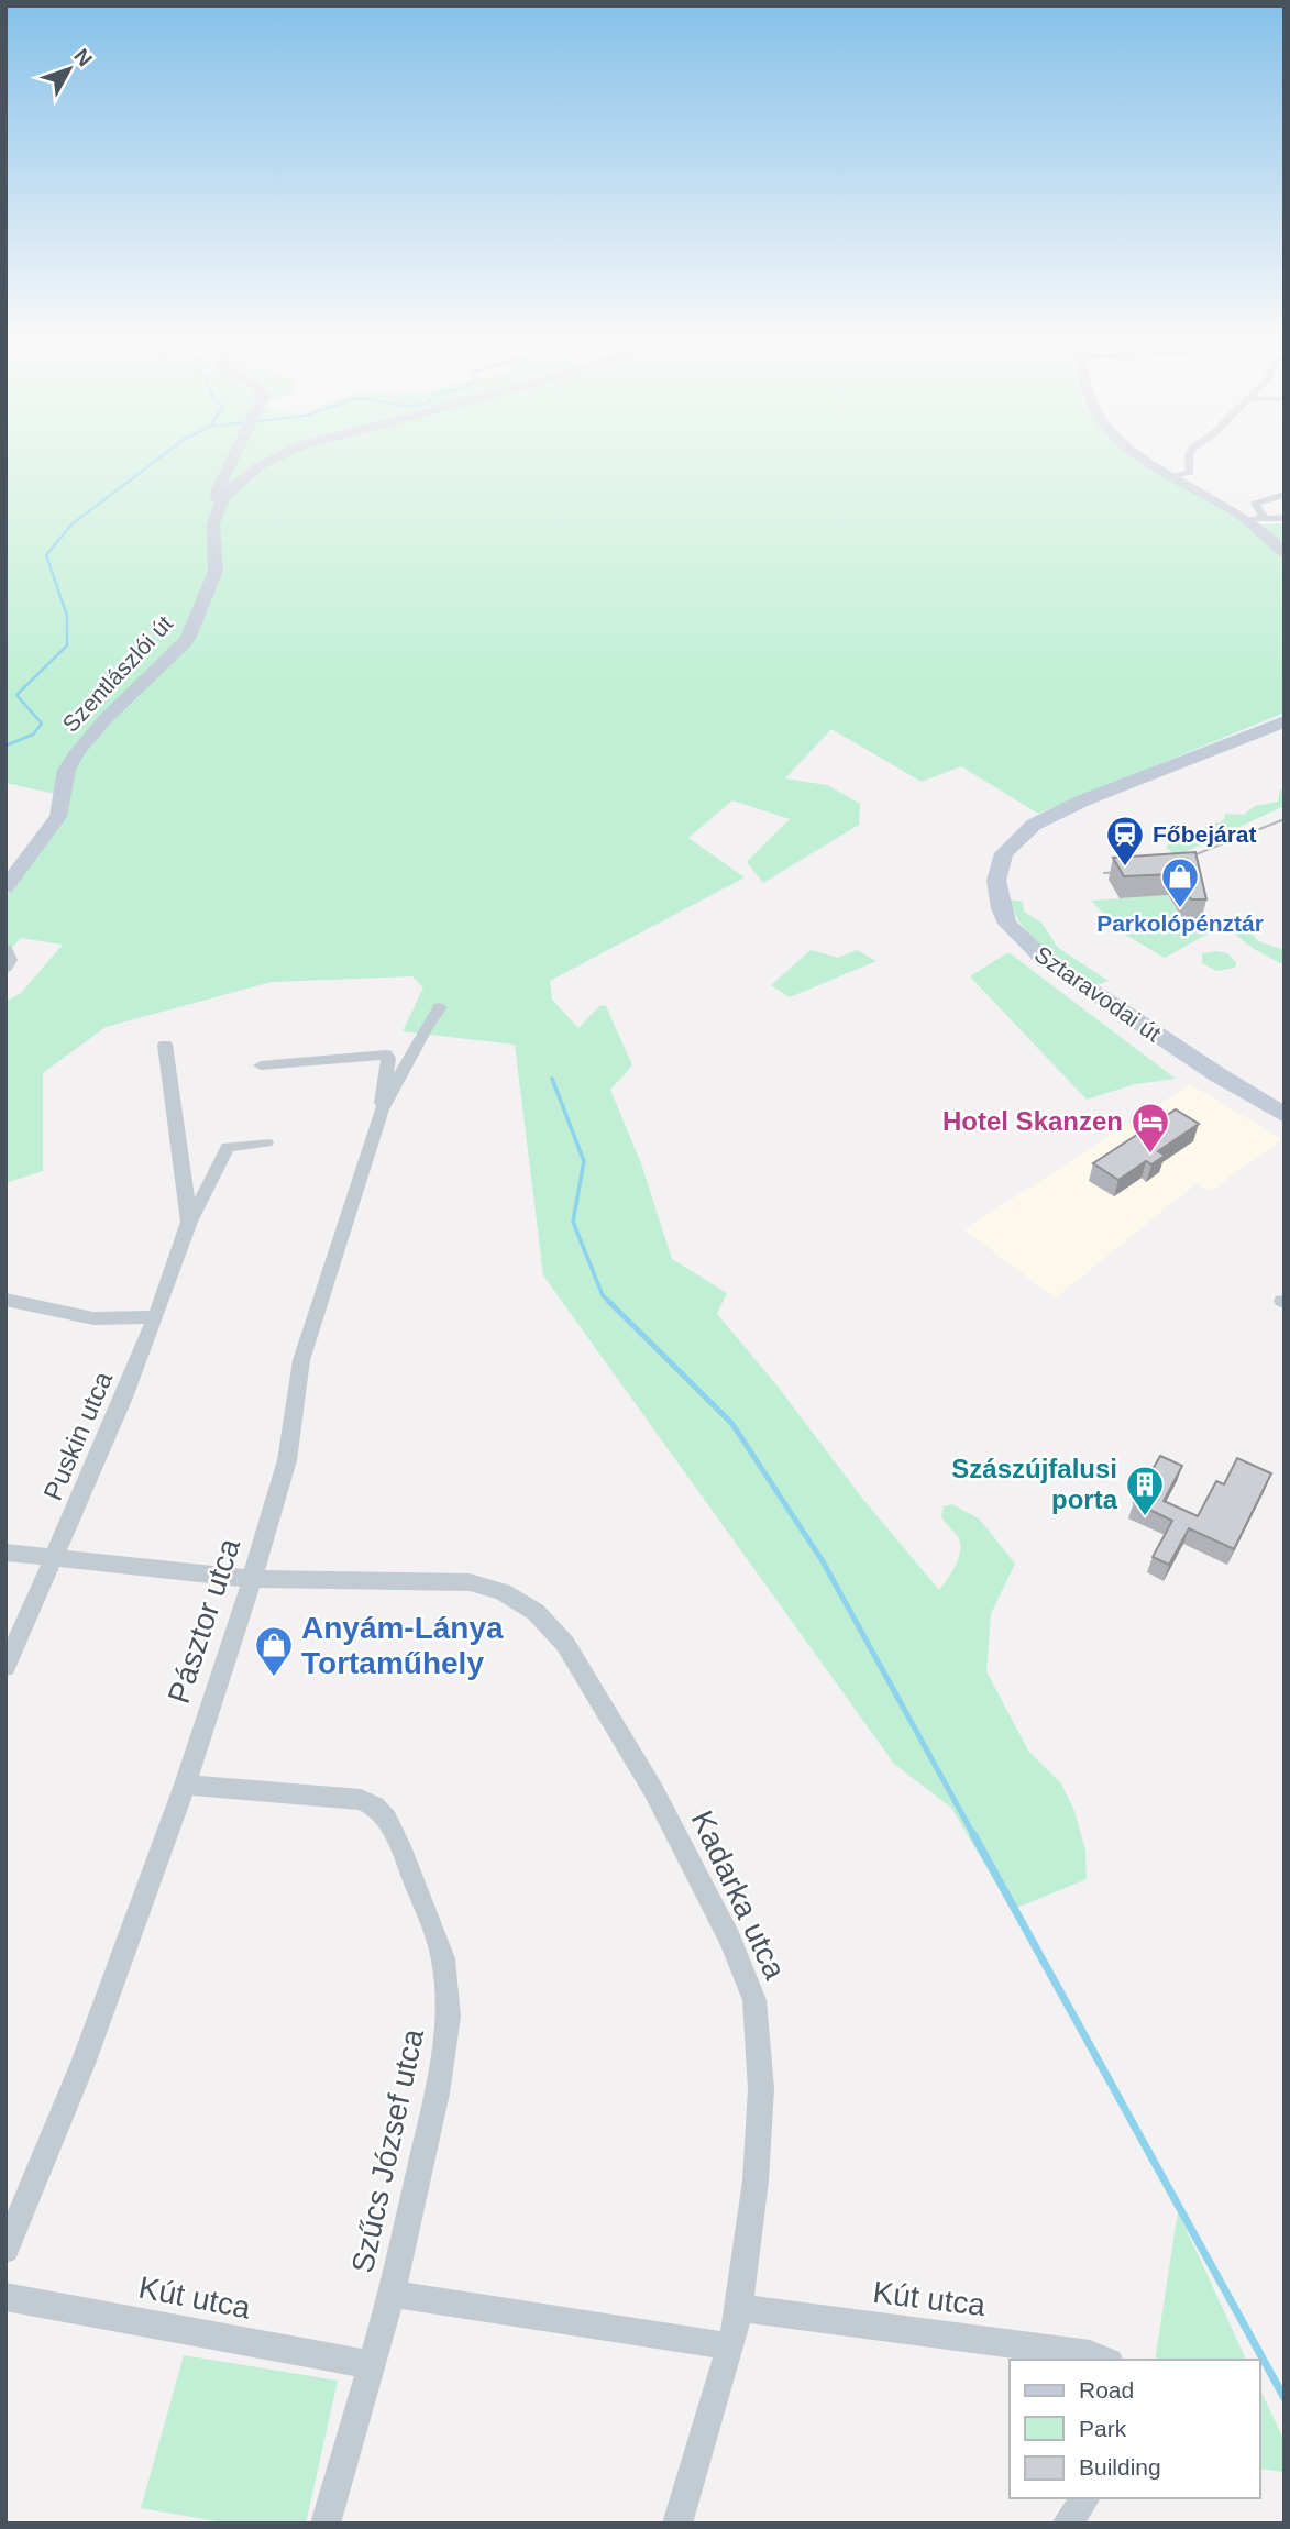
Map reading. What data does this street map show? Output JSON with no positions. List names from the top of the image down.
{
  "streets": {
    "main road": ["Szentlászlói út"],
    "street": [
      "Sztaravodai út",
      "Puskin utca",
      "Pásztor utca",
      "Kadarka utca",
      "Szűcs József utca",
      "Kút utca"
    ]
  },
  "crossings": [
    ["Puskin utca", "Kadarka utca"],
    ["Pásztor utca", "Kadarka utca"],
    ["Pásztor utca", "Szűcs József utca"],
    ["Kadarka utca", "Kút utca"],
    ["Szűcs József utca", "Kút utca"]
  ],
  "places": {
    "station": ["Főbejárat"],
    "shop": ["Parkolópénztár", "Anyám-Lánya Tortaműhely"],
    "hotel": ["Hotel Skanzen"],
    "building": ["Szászújfalusi porta"]
  },
  "legend": ["Road", "Park", "Building"],
  "north": "top right"
}
